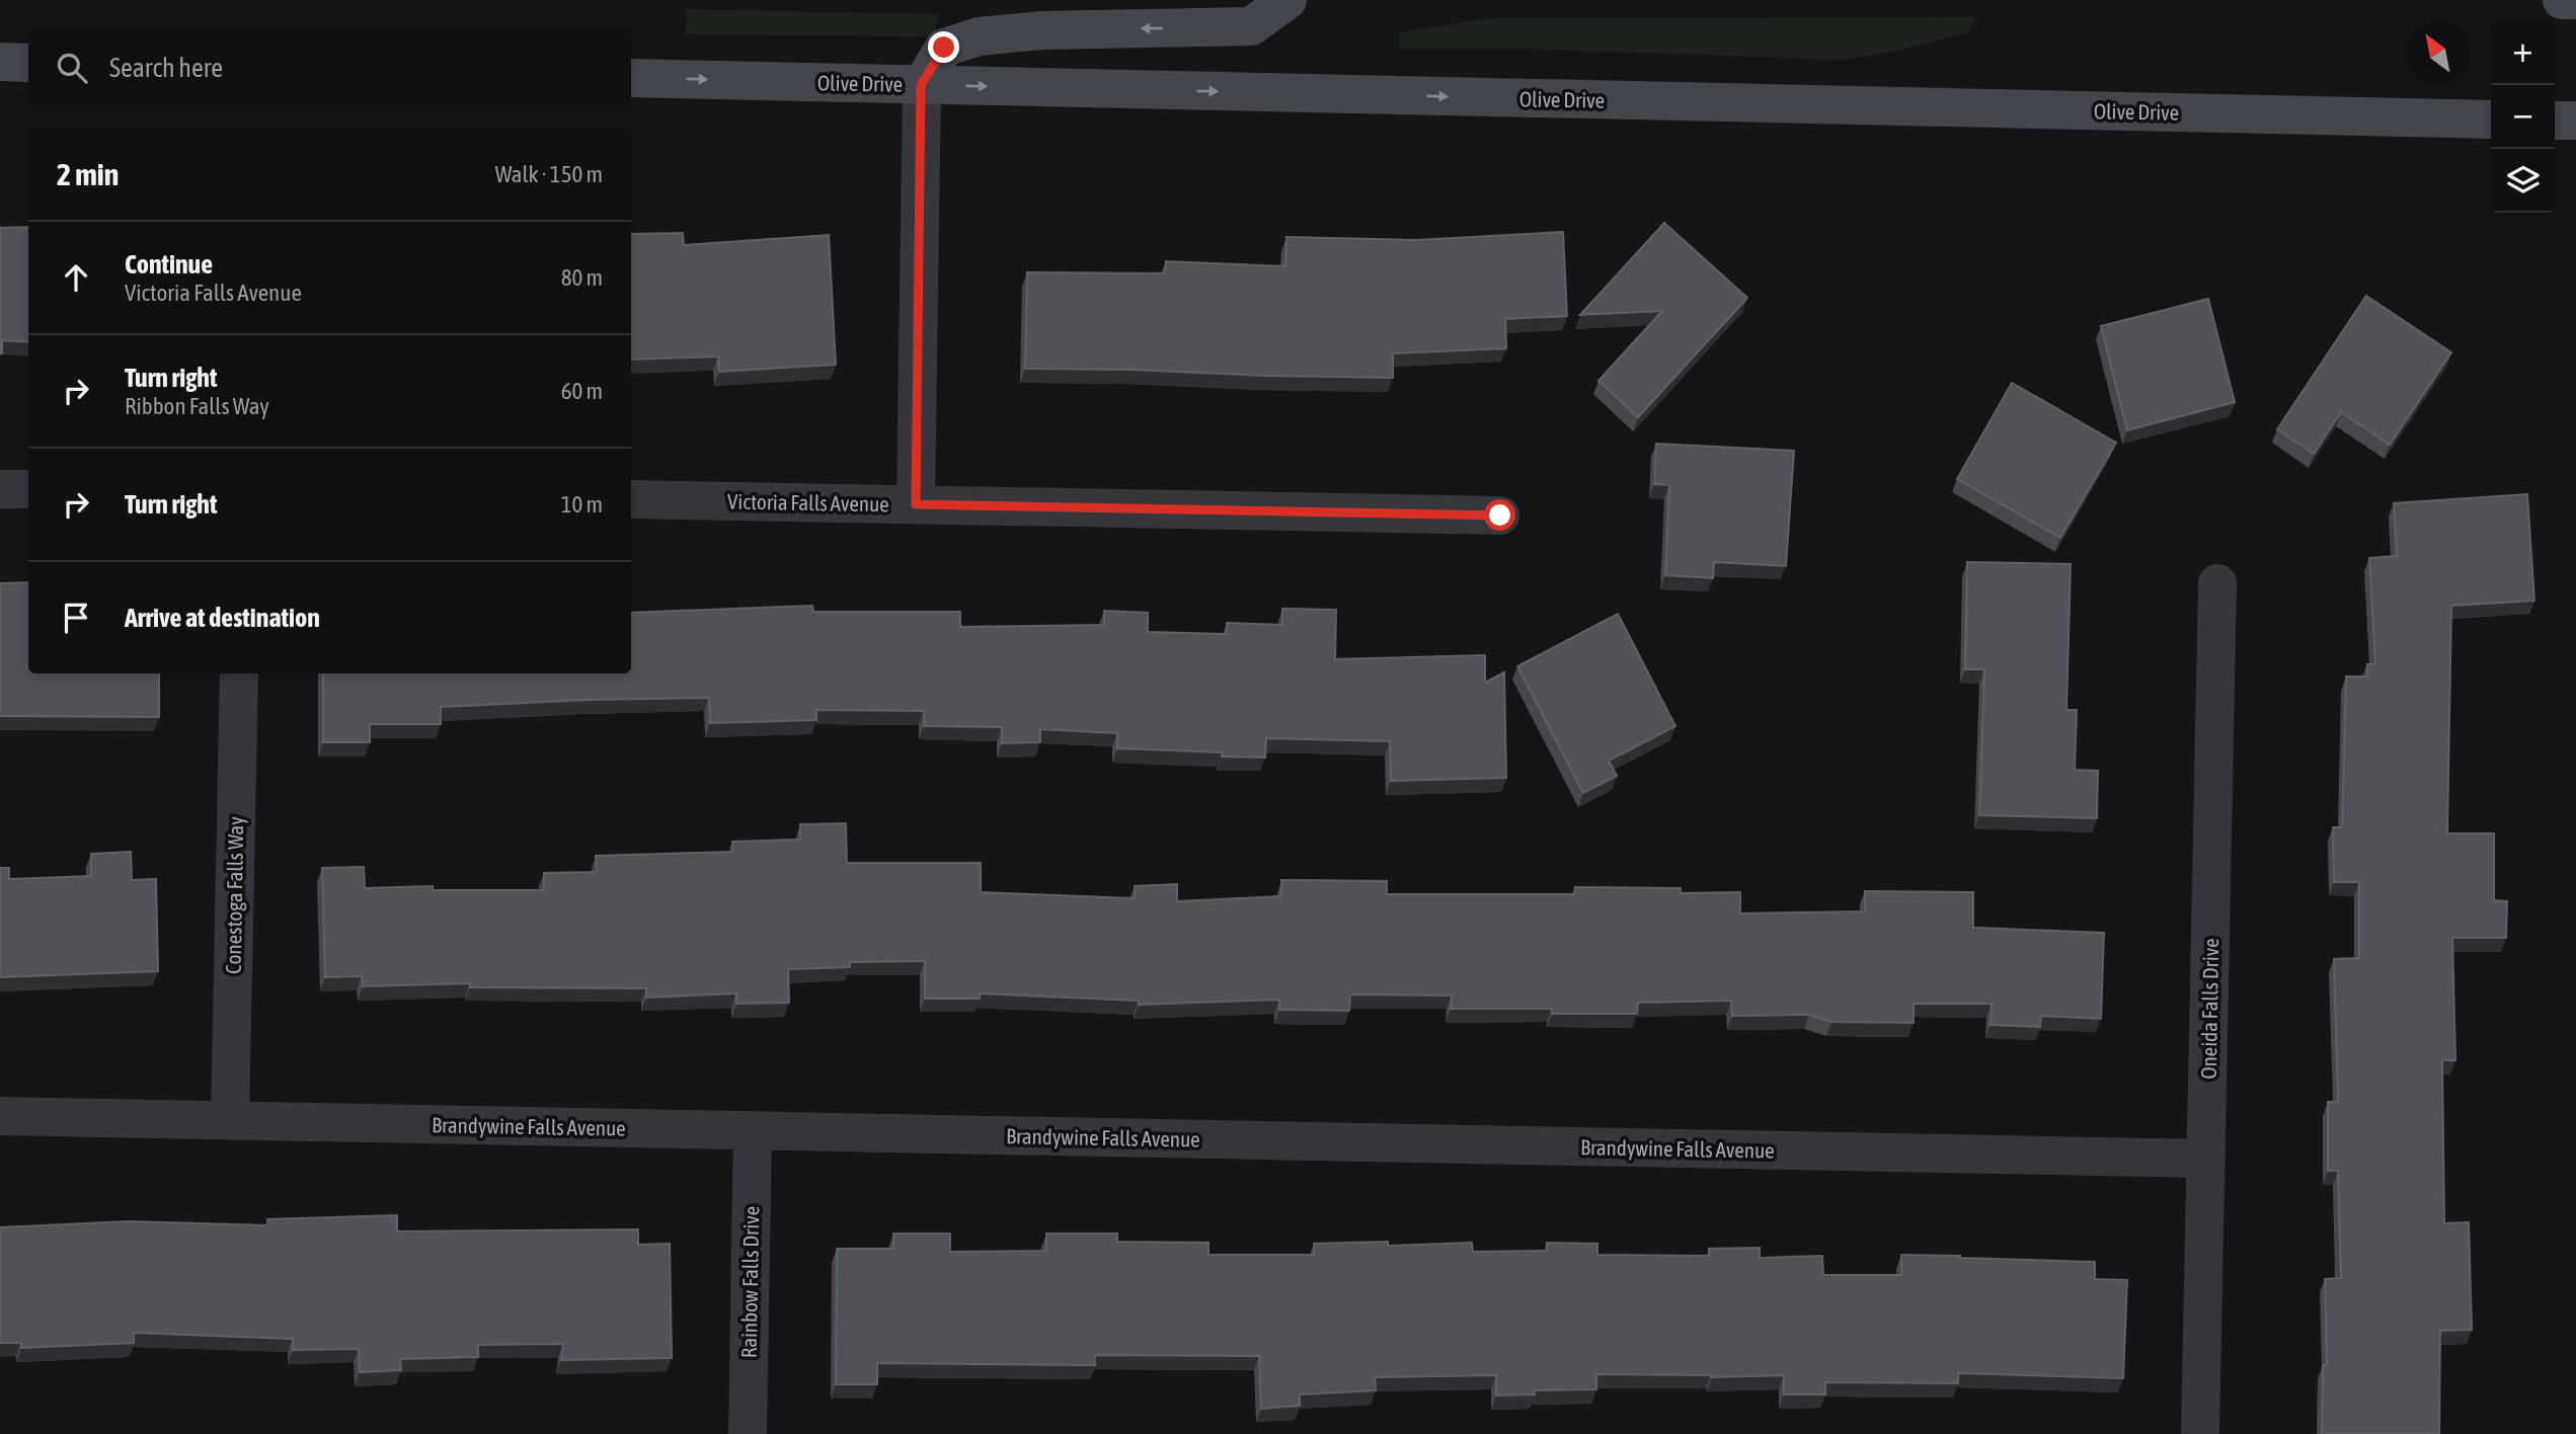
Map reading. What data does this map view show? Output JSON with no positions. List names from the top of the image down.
{
  "streets": {
    "main road": ["Olive Drive"],
    "street": [
      "Victoria Falls Avenue",
      "Conestoga Falls Way",
      "Oneida Falls Drive",
      "Brandywine Falls Avenue",
      "Rainbow Falls Drive"
    ]
  },
  "crossings": [
    ["Conestoga Falls Way", "Brandywine Falls Avenue"],
    ["Oneida Falls Drive", "Brandywine Falls Avenue"],
    ["Brandywine Falls Avenue", "Rainbow Falls Drive"]
  ],
  "one_way": ["Olive Drive"],
  "north": "top left",
  "page": {
    "map_buttons": ["+", "−"],
    "search": "Search here",
    "heading": ["2 min", "Walk · 150 m"],
    "list": [
      ["Continue", "Victoria Falls Avenue", "80 m"],
      ["Turn right", "Ribbon Falls Way", "60 m"],
      ["Turn right", "10 m"],
      "Arrive at destination"
    ]
  }
}
